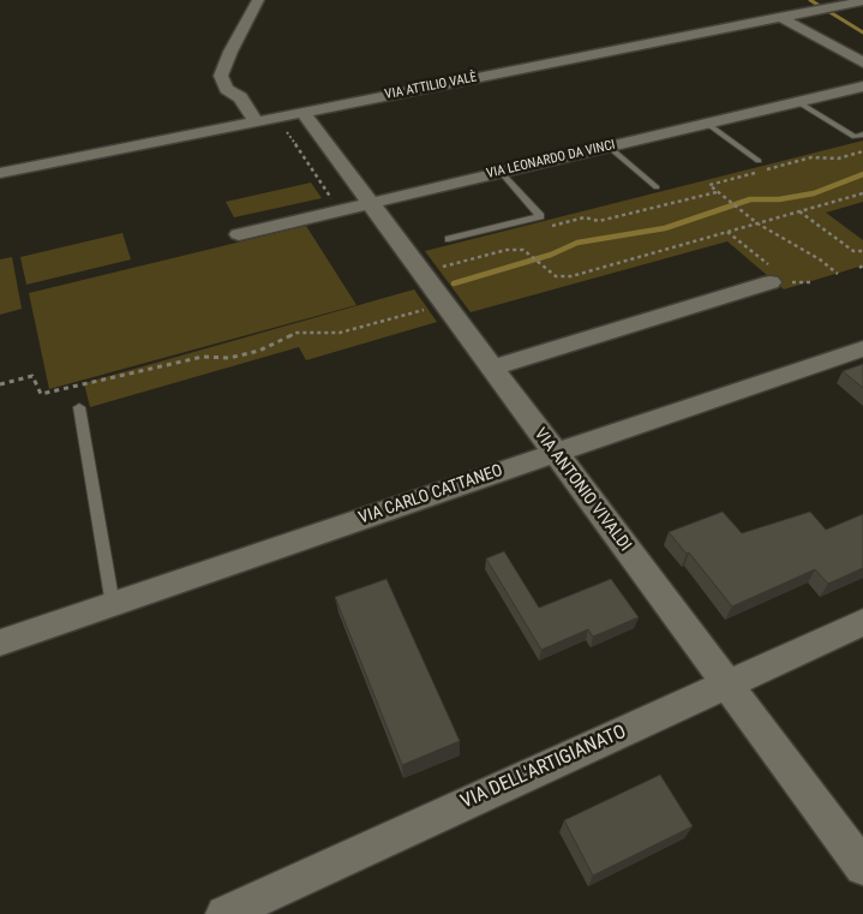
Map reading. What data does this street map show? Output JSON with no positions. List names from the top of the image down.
{
  "streets": {
    "street": [
      "VIA ATTILIO VALÈ",
      "VIA LEONARDO DA VINCI",
      "VIA ANTONIO VIVALDI",
      "VIA CARLO CATTANEO",
      "VIA DELL'ARTIGIANATO"
    ]
  },
  "crossings": [
    ["VIA ATTILIO VALÈ", "VIA ANTONIO VIVALDI"],
    ["VIA LEONARDO DA VINCI", "VIA ANTONIO VIVALDI"],
    ["VIA ANTONIO VIVALDI", "VIA CARLO CATTANEO"],
    ["VIA ANTONIO VIVALDI", "VIA DELL'ARTIGIANATO"]
  ]
}
